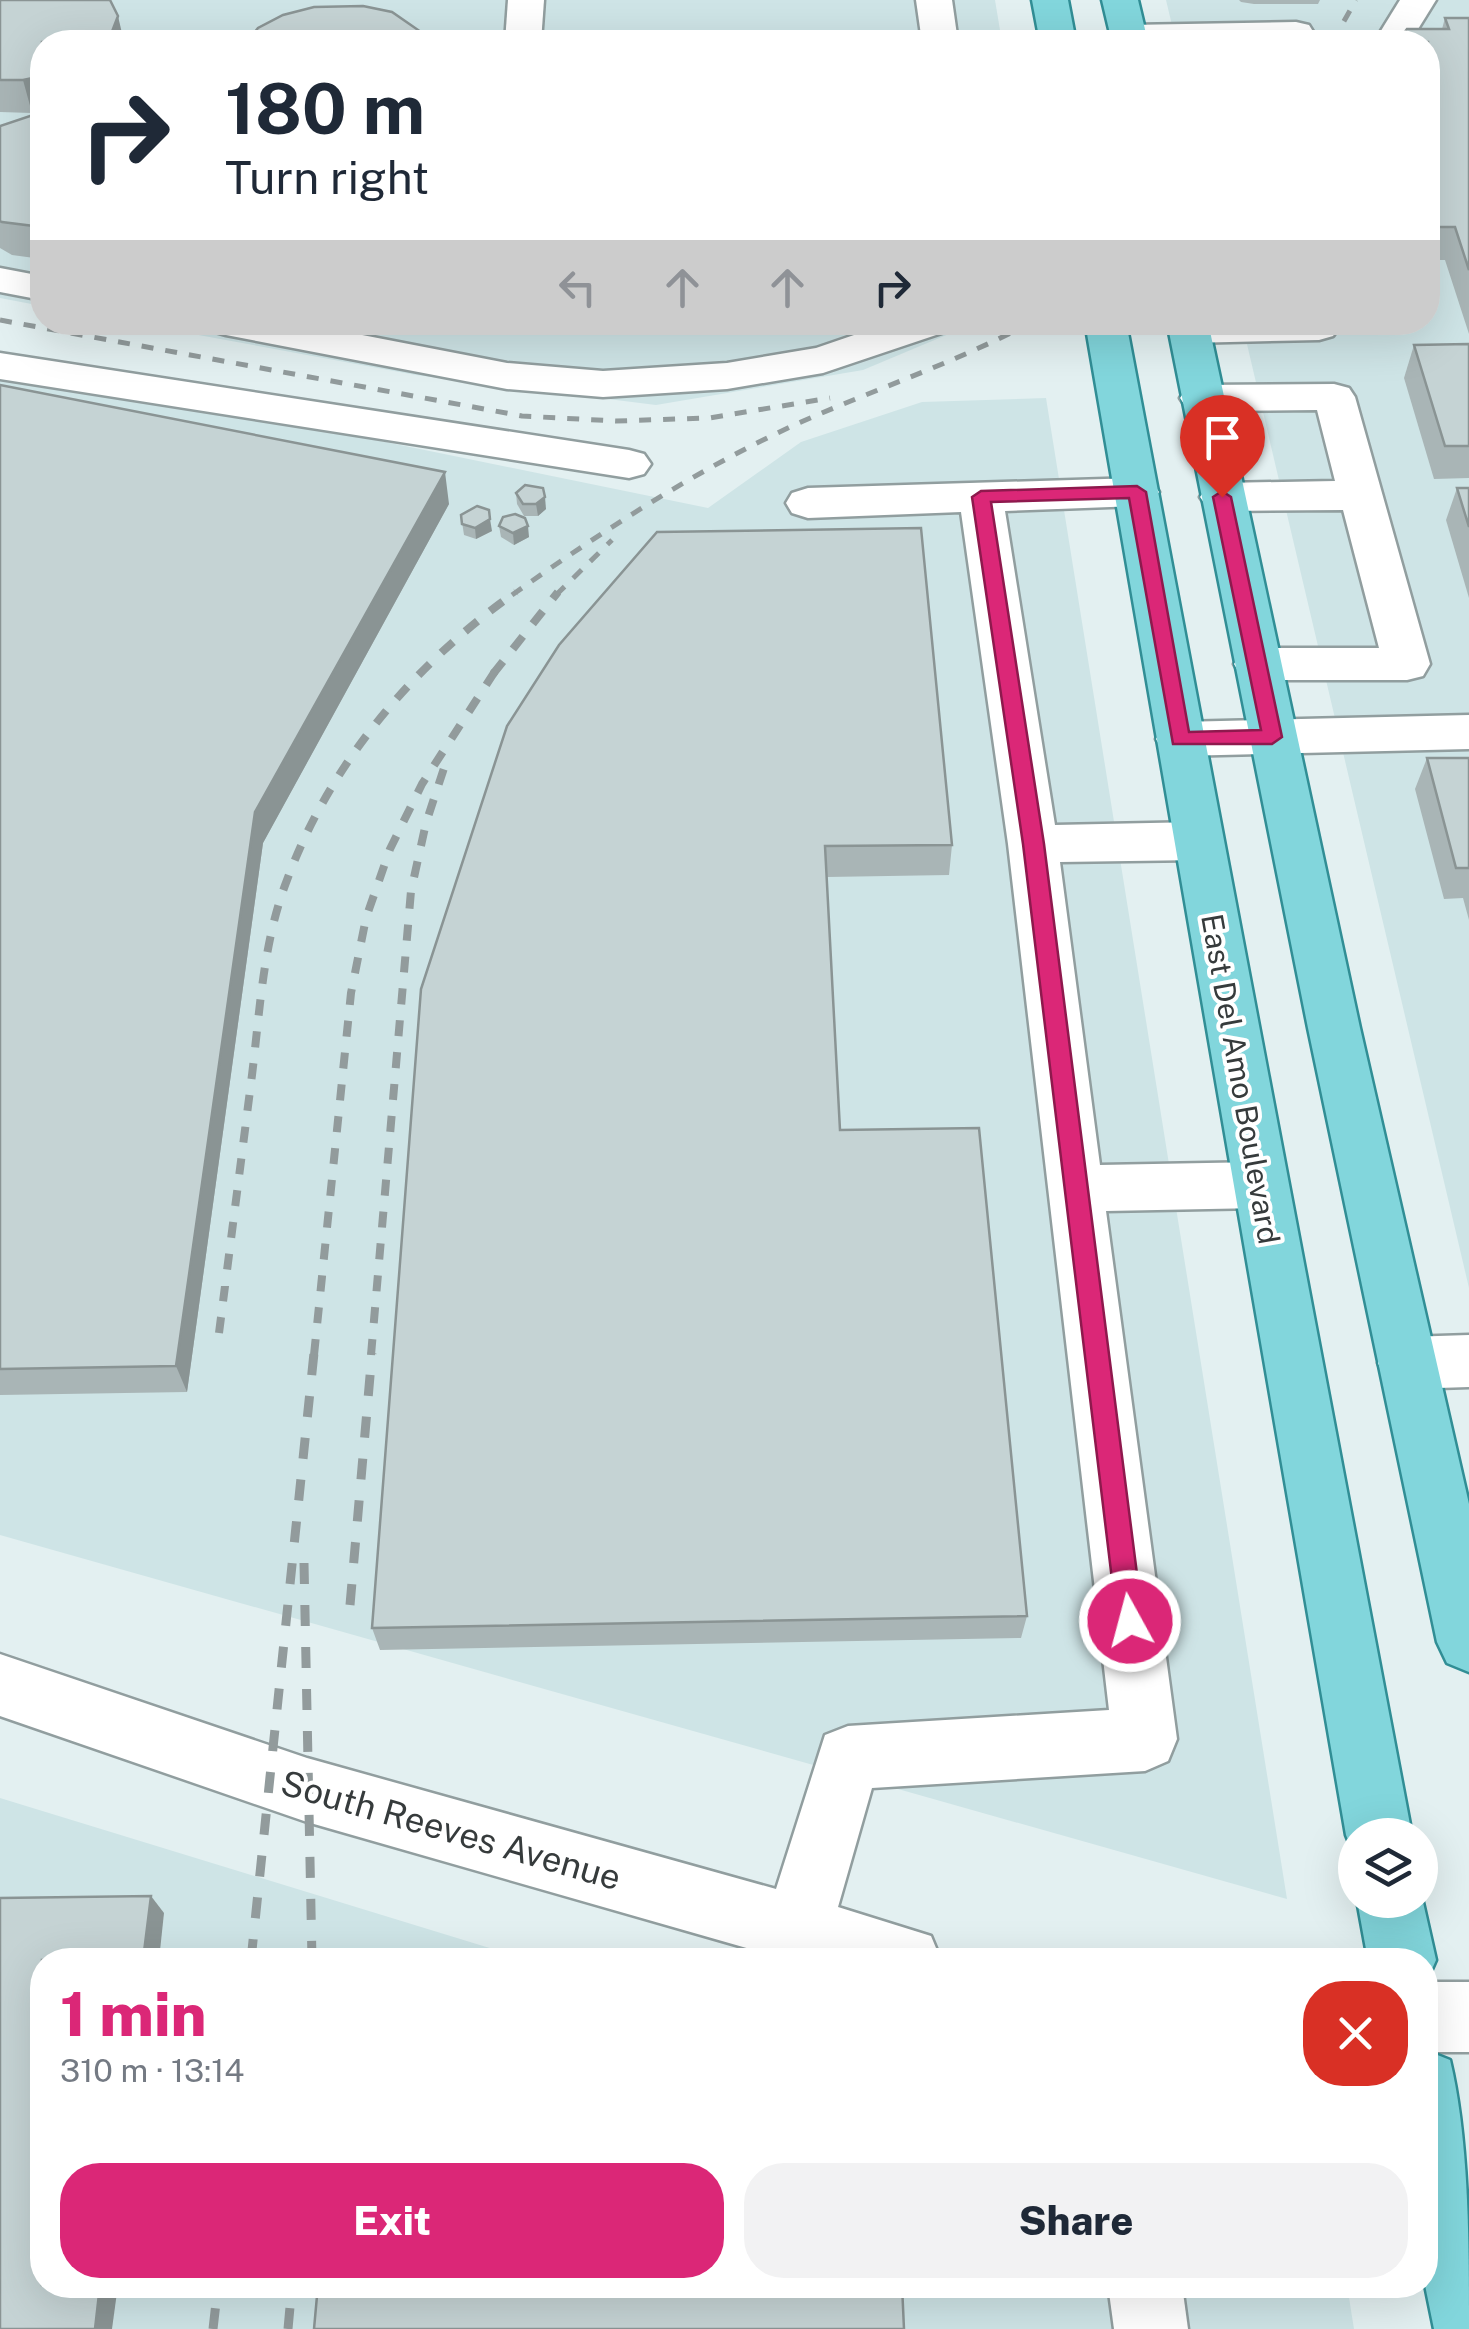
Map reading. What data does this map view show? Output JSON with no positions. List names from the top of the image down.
{
  "streets": {
    "main road": ["East Del Amo Boulevard"],
    "lane": ["South Reeves Avenue"]
  },
  "page": {
    "turn": ["180 m", "Turn right"],
    "heading": ["1 min", "310 m · 13:14"],
    "buttons": ["Exit", "Share"]
  }
}
